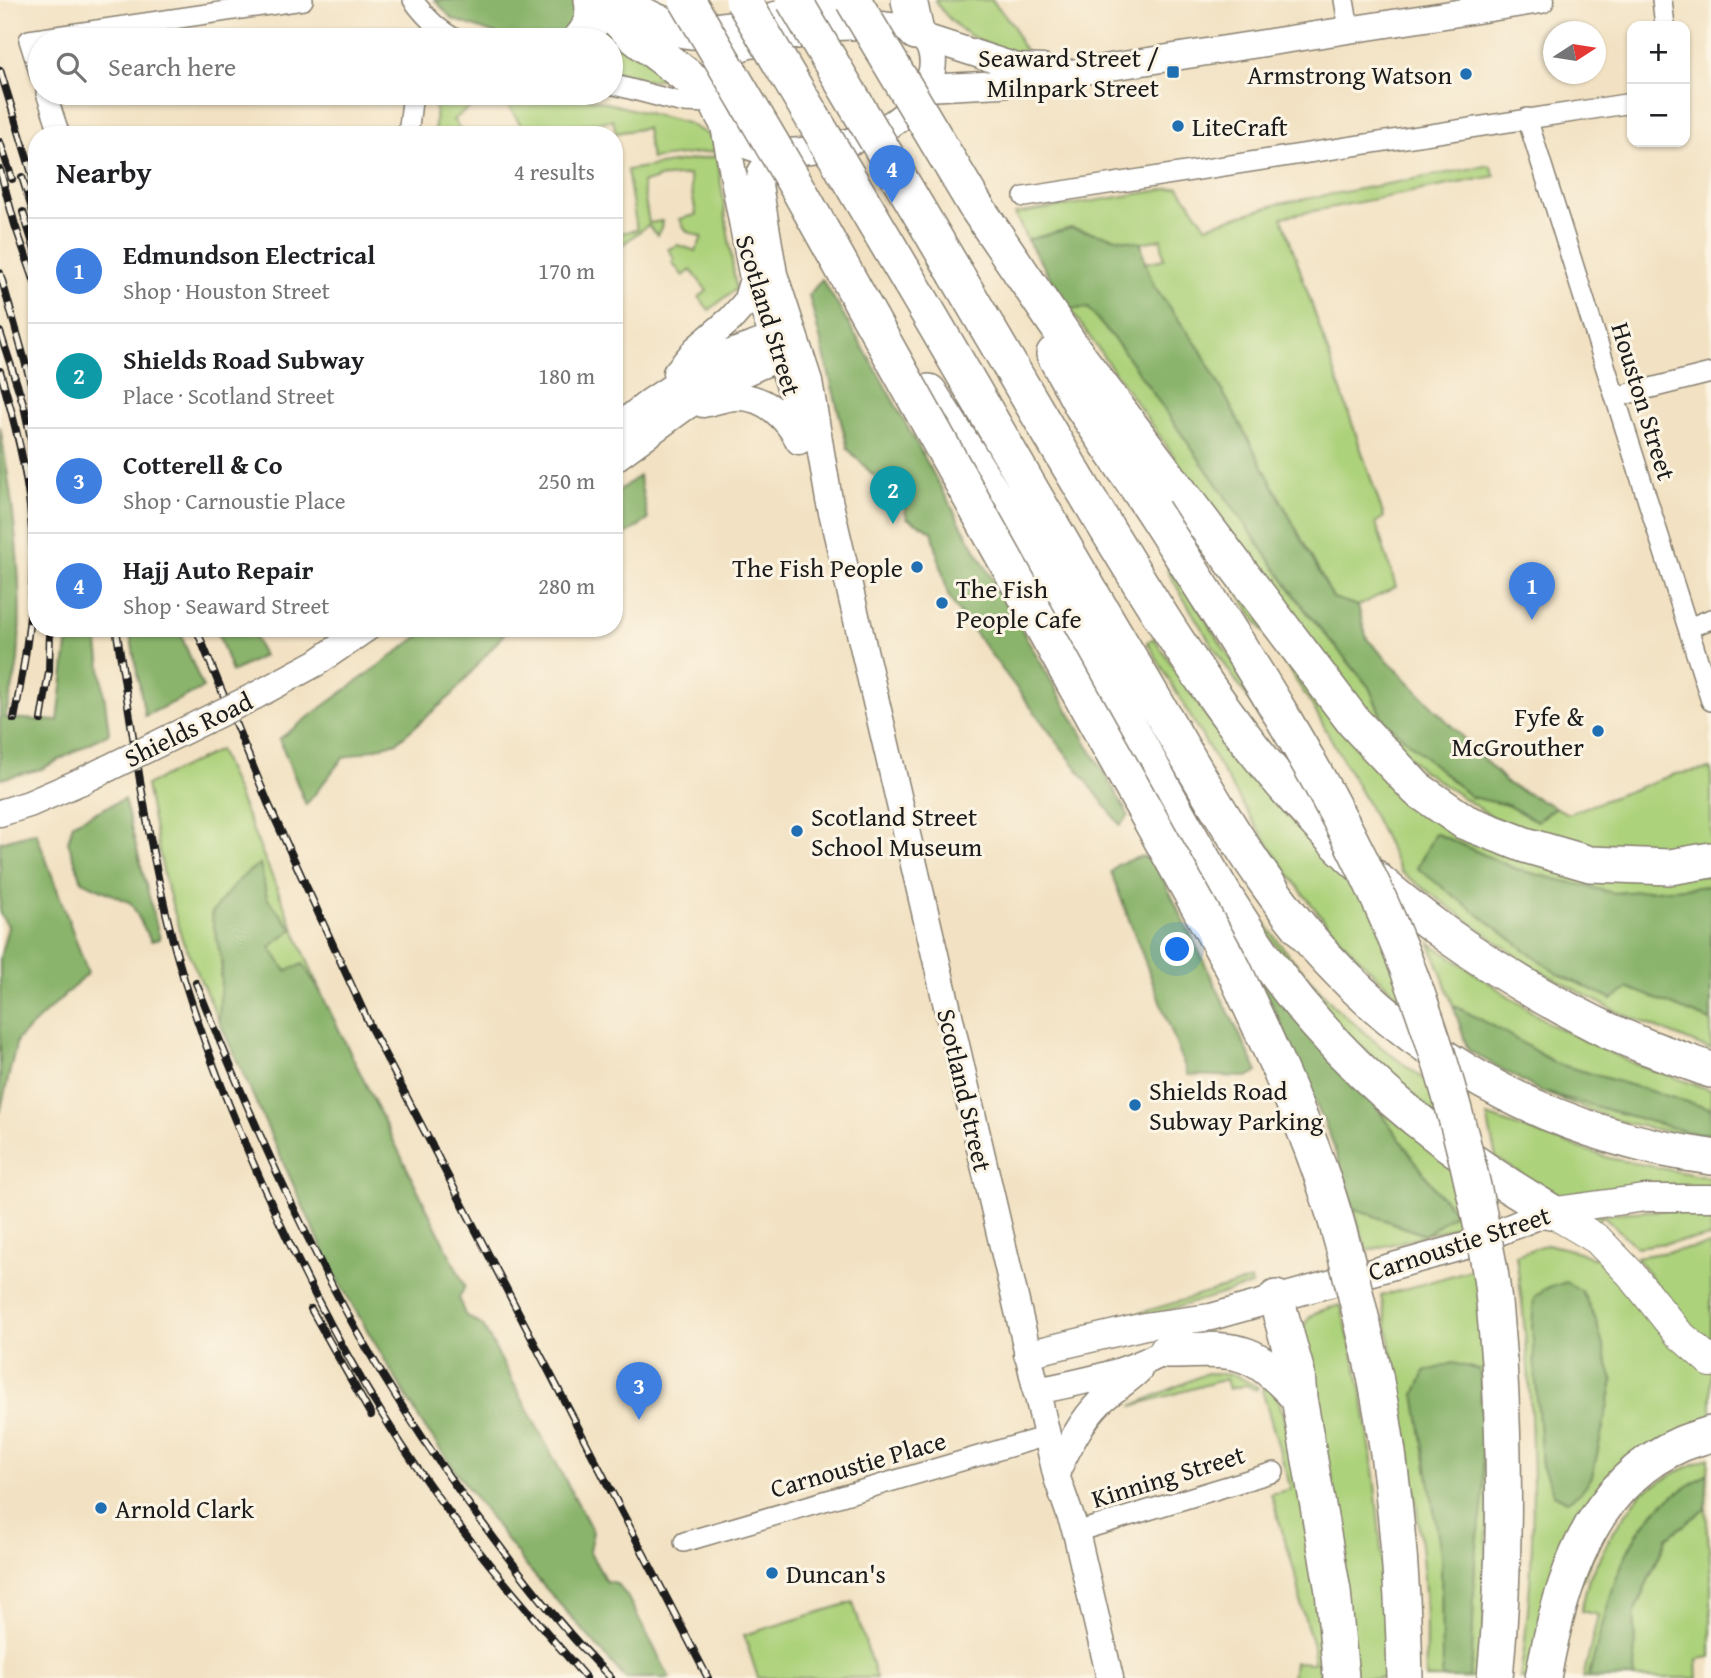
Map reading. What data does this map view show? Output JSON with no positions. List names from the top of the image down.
{
  "streets": {
    "street": [
      "Scotland Street",
      "Houston Street",
      "Shields Road",
      "Carnoustie Street",
      "Carnoustie Place",
      "Kinning Street"
    ]
  },
  "crossings": [
    ["Scotland Street", "Carnoustie Street"],
    ["Scotland Street", "Carnoustie Place"],
    ["Scotland Street", "Kinning Street"]
  ],
  "places": {
    "transit": ["Seaward Street / Milnpark Street"],
    "other": [
      "Armstrong Watson",
      "LiteCraft",
      "The Fish People",
      "The Fish People Cafe",
      "Fyfe & McGrouther",
      "Scotland Street School Museum",
      "Shields Road Subway Parking",
      "Arnold Clark",
      "Duncan's"
    ]
  },
  "north": "right",
  "page": {
    "map_buttons": ["+", "−"],
    "search": "Search here",
    "heading": ["Nearby", "4 results"],
    "pins": [
      "4",
      "2",
      "1",
      "3"
    ],
    "list": [
      {
        "mark": "1",
        "name": "Edmundson Electrical",
        "note": "Shop · Houston Street",
        "value": "170 m"
      },
      {
        "mark": "2",
        "name": "Shields Road Subway",
        "note": "Place · Scotland Street",
        "value": "180 m"
      },
      {
        "mark": "3",
        "name": "Cotterell & Co",
        "note": "Shop · Carnoustie Place",
        "value": "250 m"
      },
      {
        "mark": "4",
        "name": "Hajj Auto Repair",
        "note": "Shop · Seaward Street",
        "value": "280 m"
      }
    ]
  }
}
